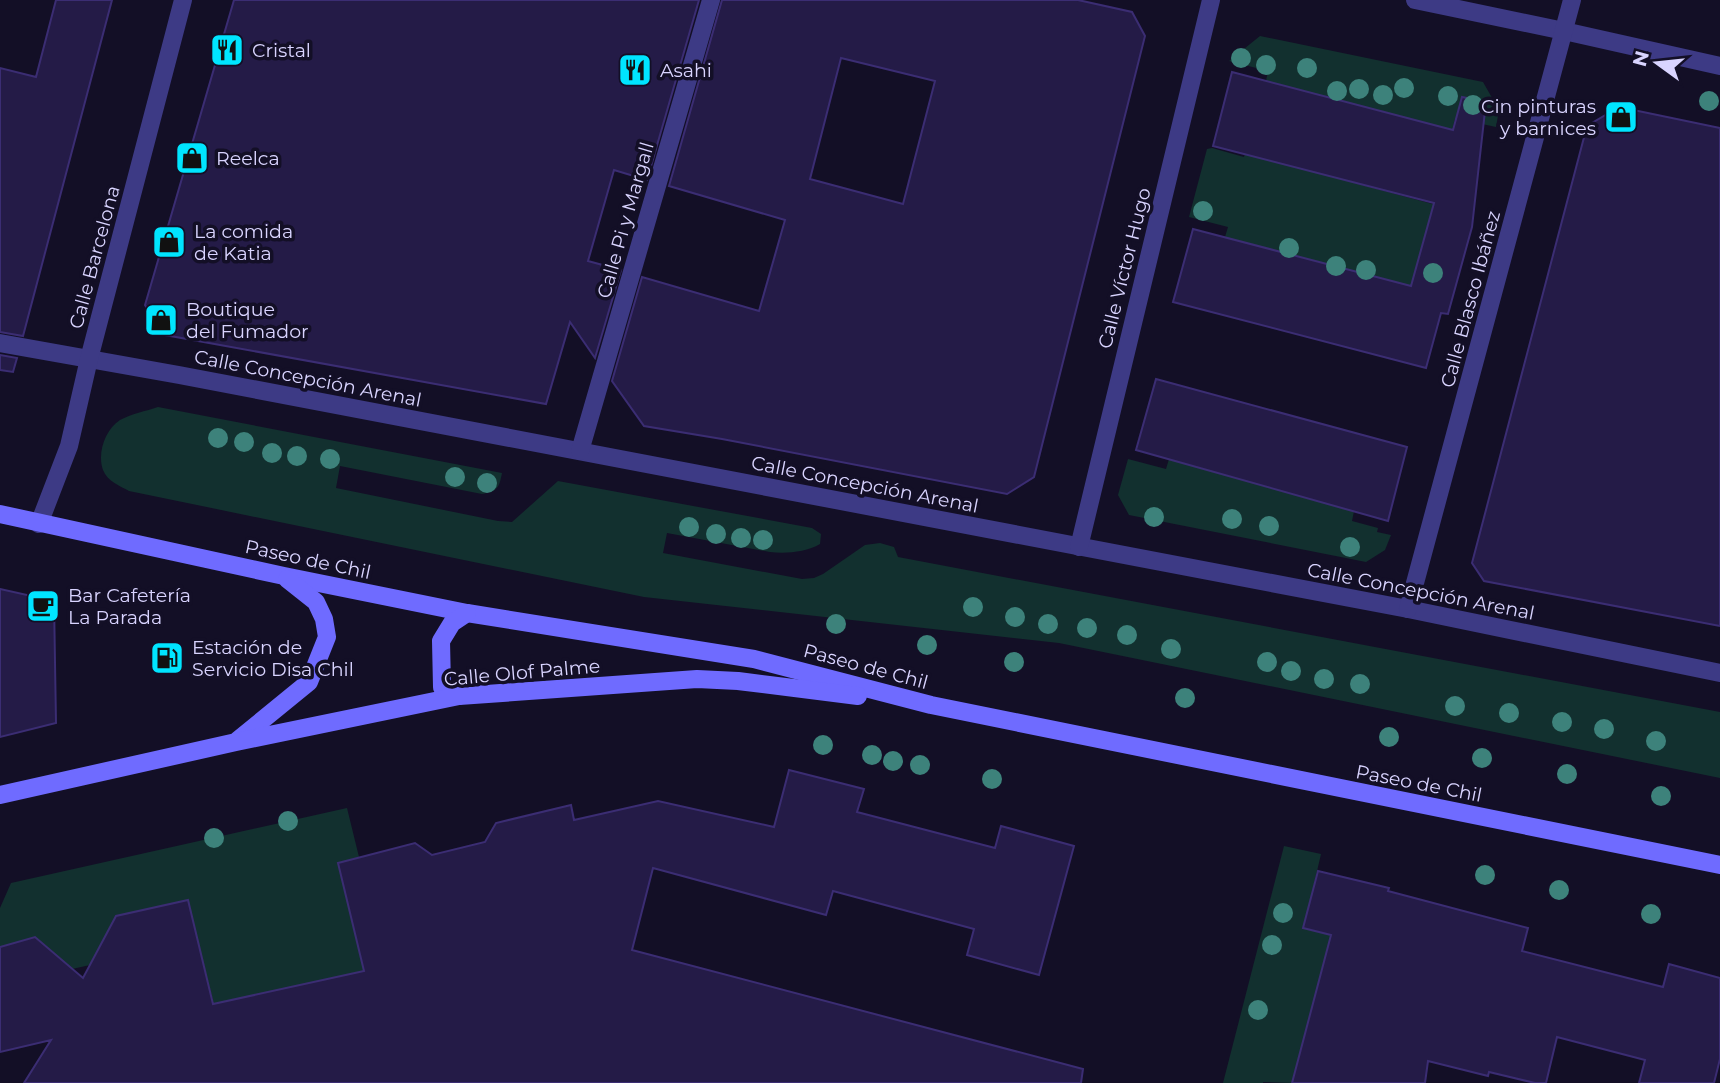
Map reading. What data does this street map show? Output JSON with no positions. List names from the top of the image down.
{
  "streets": {
    "street": [
      "Calle Pi y Margall",
      "Calle Barcelona",
      "Calle Víctor Hugo",
      "Calle Blasco Ibáñez",
      "Calle Concepción Arenal",
      "Paseo de Chil",
      "Calle Olof Palme"
    ]
  },
  "crossings": [
    ["Calle Pi y Margall", "Calle Concepción Arenal"],
    ["Calle Barcelona", "Calle Concepción Arenal"],
    ["Calle Barcelona", "Paseo de Chil"],
    ["Calle Víctor Hugo", "Calle Concepción Arenal"],
    ["Calle Blasco Ibáñez", "Calle Concepción Arenal"],
    ["Paseo de Chil", "Calle Olof Palme"]
  ],
  "places": {
    "restaurant": ["Cristal", "Asahi"],
    "shop": [
      "Cin pinturas y barnices",
      "Reelca",
      "La comida de Katia",
      "Boutique del Fumador"
    ],
    "cafe": ["Bar Cafetería La Parada"],
    "fuel station": ["Estación de Servicio Disa Chil"]
  },
  "north": "left"
}
